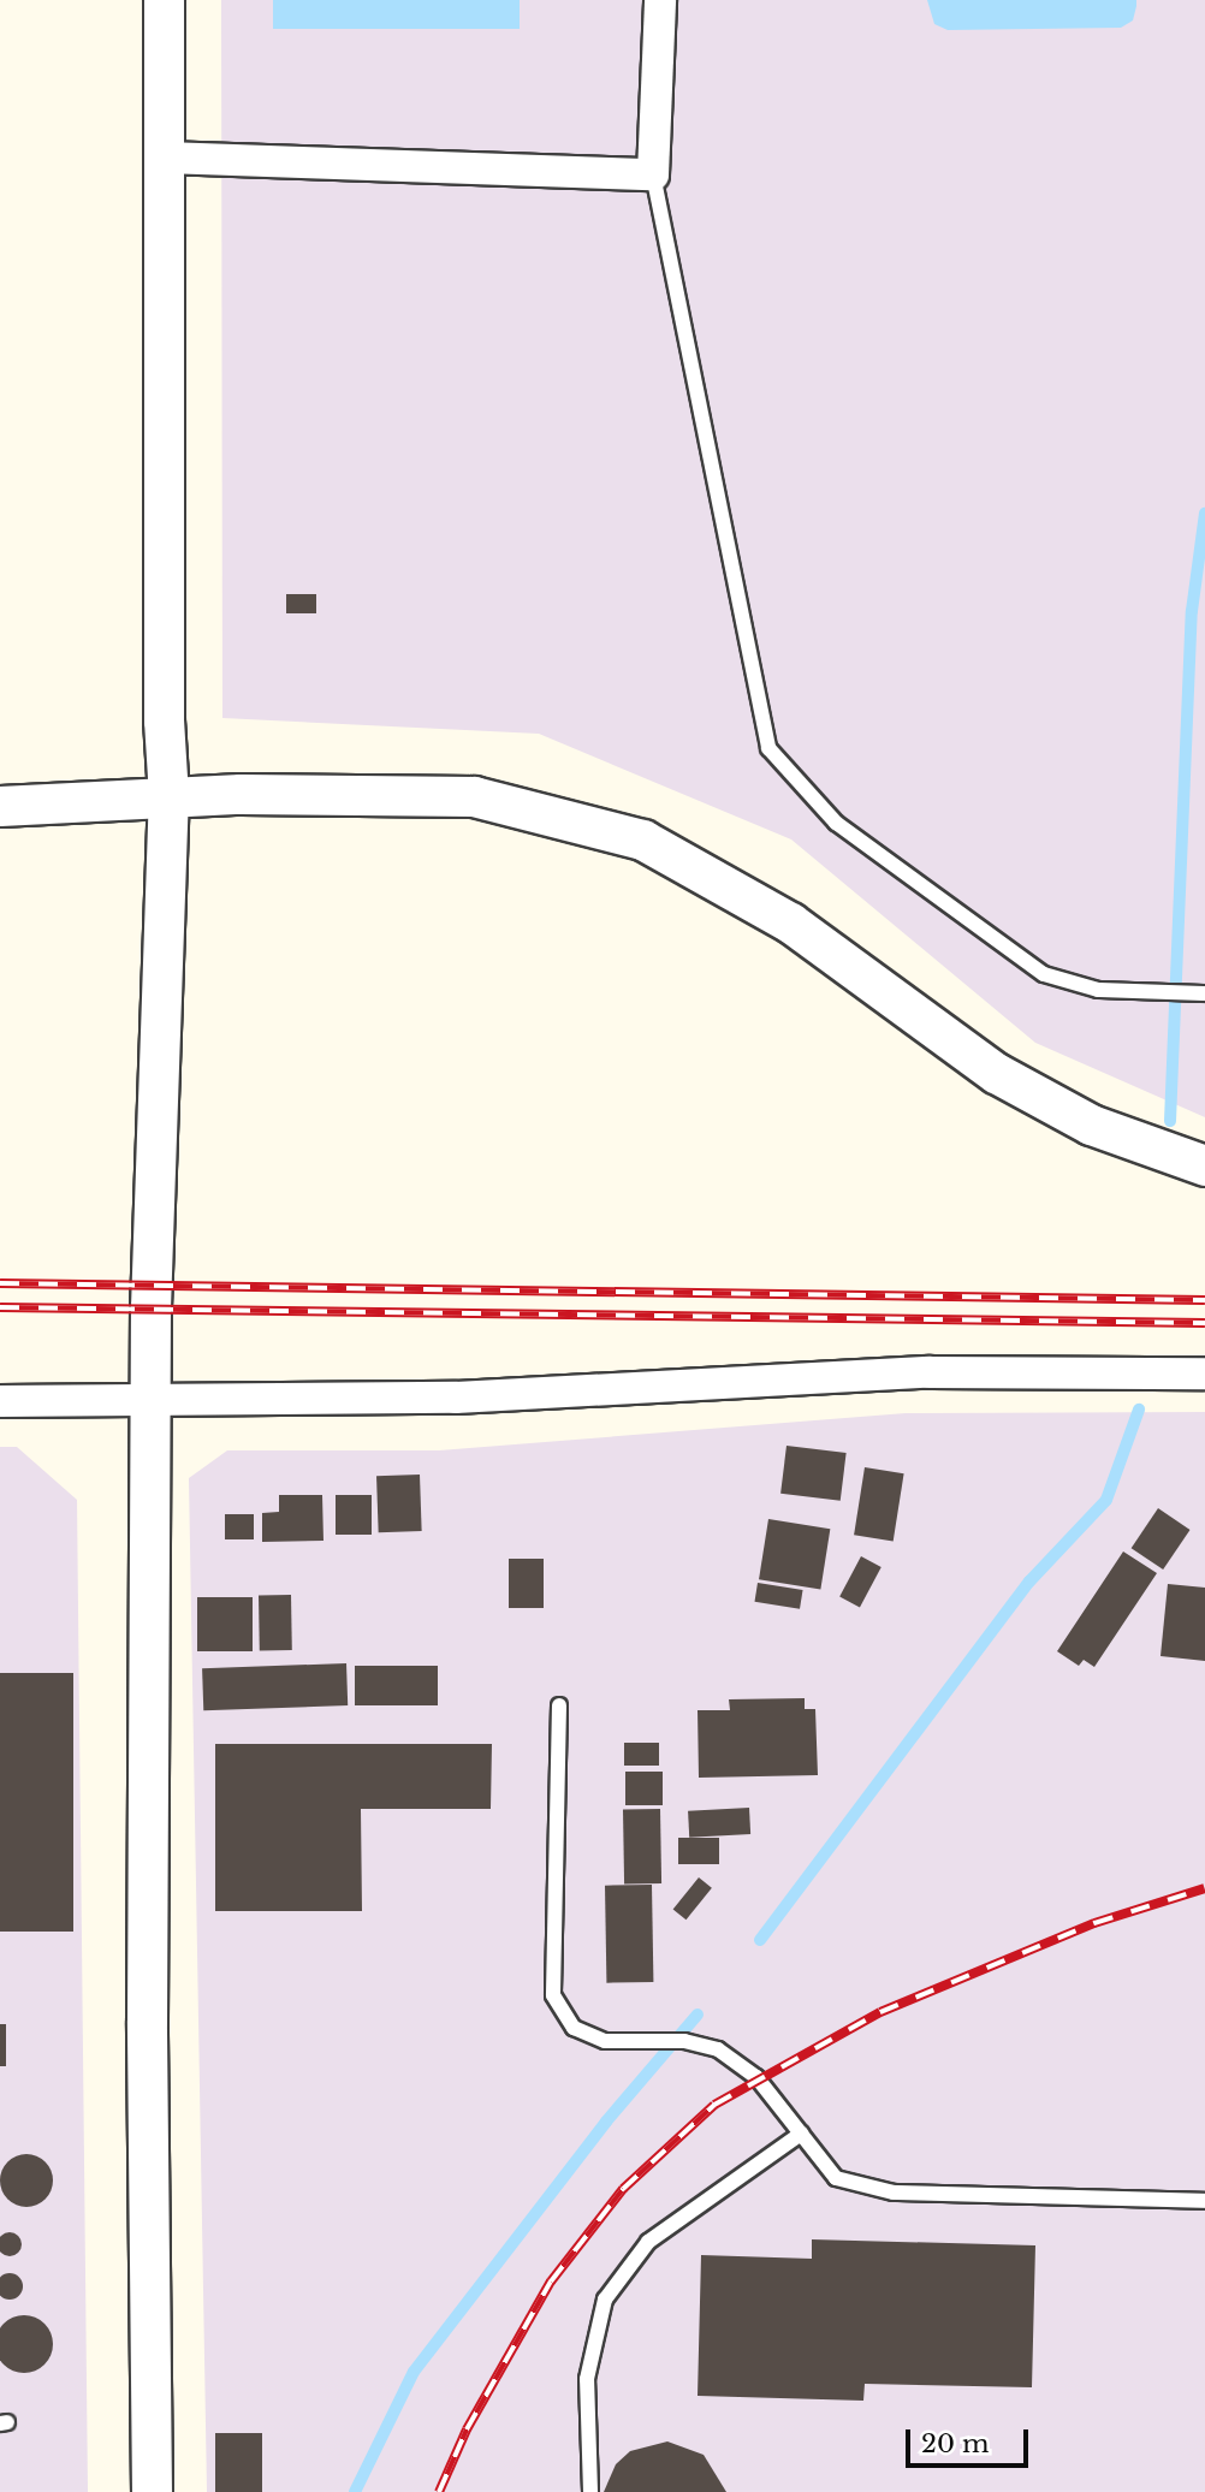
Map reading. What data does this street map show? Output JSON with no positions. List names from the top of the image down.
{
  "scale_bar": "20 m"
}
